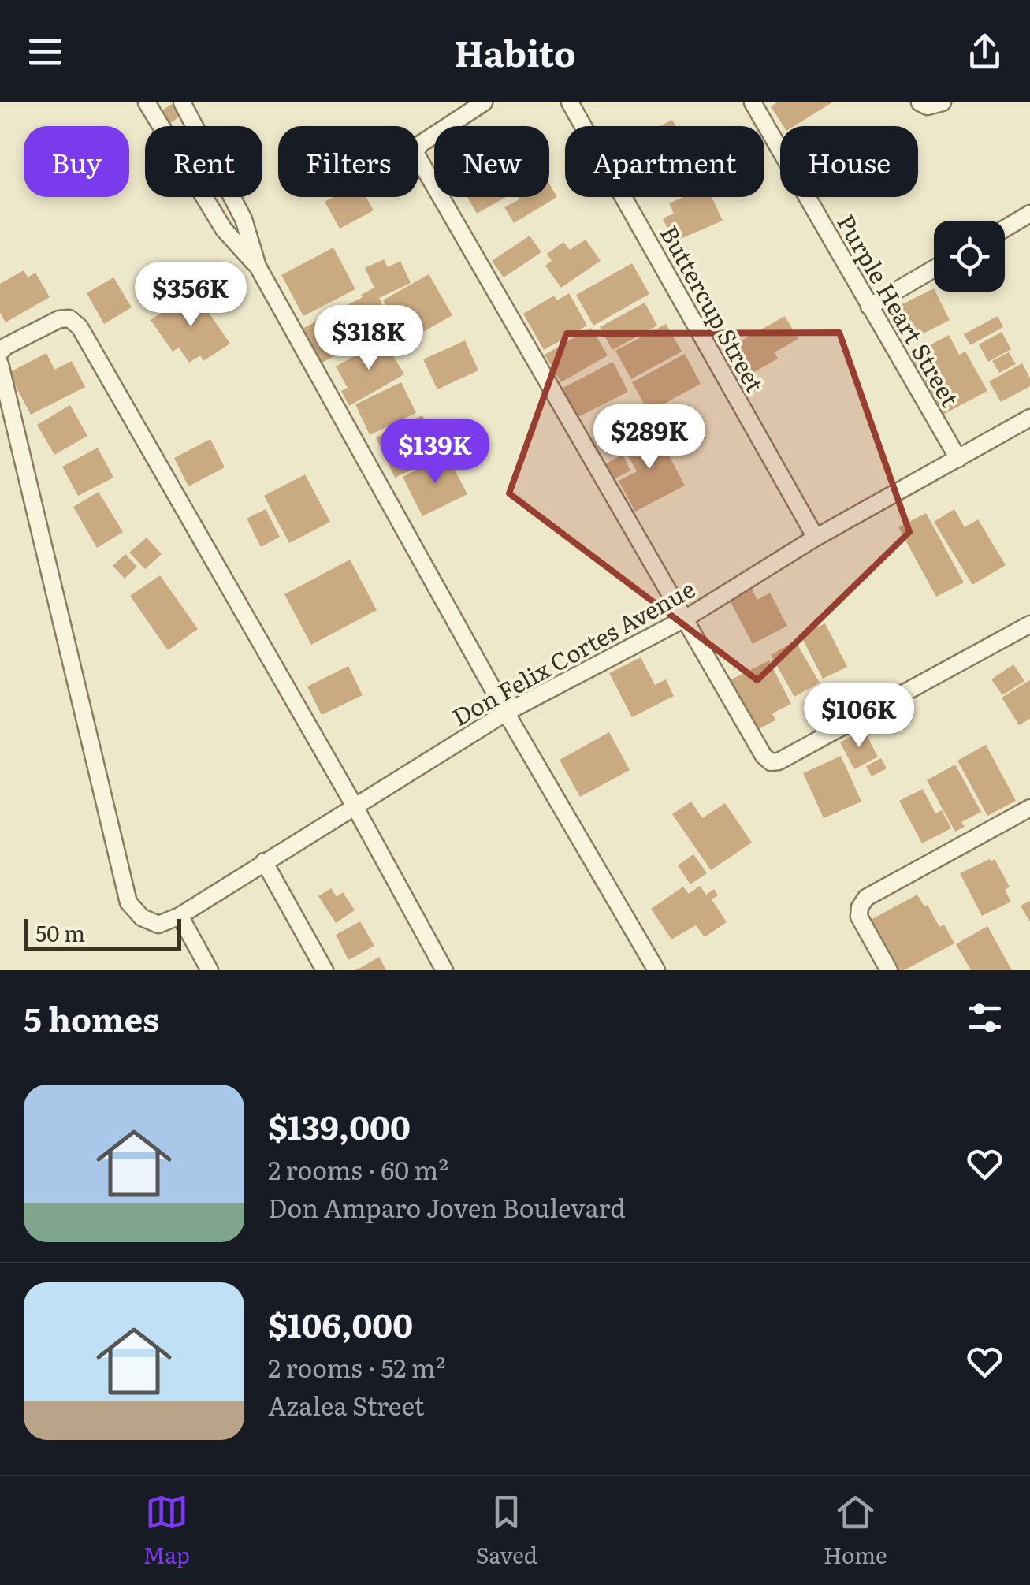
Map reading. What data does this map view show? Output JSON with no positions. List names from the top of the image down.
{
  "streets": {
    "street": ["Buttercup Street", "Purple Heart Street", "Don Felix Cortes Avenue"]
  },
  "crossings": [
    ["Buttercup Street", "Don Felix Cortes Avenue"],
    ["Purple Heart Street", "Don Felix Cortes Avenue"]
  ],
  "scale_bar": "50 m",
  "page": {
    "header": "Habito",
    "chip": [
      "Buy",
      "Rent",
      "Filters",
      "New",
      "Apartment",
      "House"
    ],
    "price": [
      "$356K",
      "$318K",
      "$289K",
      "$139K",
      "$106K"
    ],
    "scale": "50 m",
    "heading": "5 homes",
    "list": [
      {
        "name": "$139,000",
        "note": "2 rooms · 60 m² · Don Amparo Joven Boulevard"
      },
      {
        "name": "$106,000",
        "note": "2 rooms · 52 m² · Azalea Street"
      }
    ],
    "tabs": ["Map", "Saved", "Home"]
  }
}
